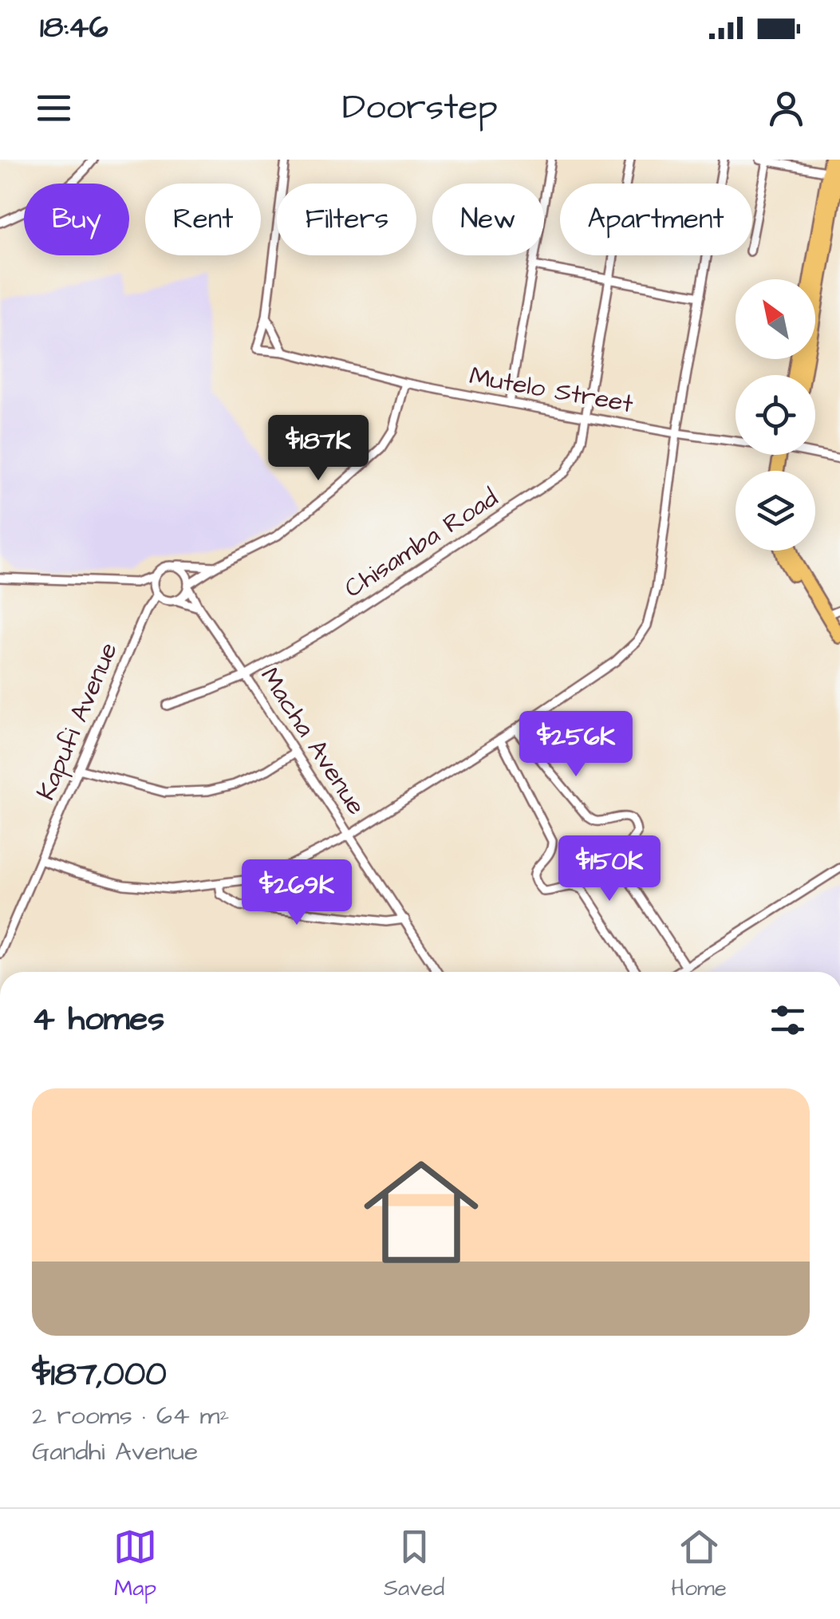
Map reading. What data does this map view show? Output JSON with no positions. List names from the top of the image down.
{
  "streets": {
    "street": [
      "Mutelo Street",
      "Chisamba Road",
      "Kapufi Avenue",
      "Macha Avenue"
    ]
  },
  "crossings": [
    ["Mutelo Street", "Chisamba Road"],
    ["Chisamba Road", "Macha Avenue"],
    ["Kapufi Avenue", "Macha Avenue"]
  ],
  "north": "top left",
  "page": {
    "status": "18:46",
    "header": "Doorstep",
    "chip": [
      "Buy",
      "Rent",
      "Filters",
      "New",
      "Apartment"
    ],
    "price": [
      "$187K",
      "$256K",
      "$150K",
      "$269K"
    ],
    "heading": "4 homes",
    "list": [
      {
        "name": "$187,000",
        "note": "2 rooms · 64 m² · Gandhi Avenue"
      }
    ],
    "tabs": ["Map", "Saved", "Home"]
  }
}
